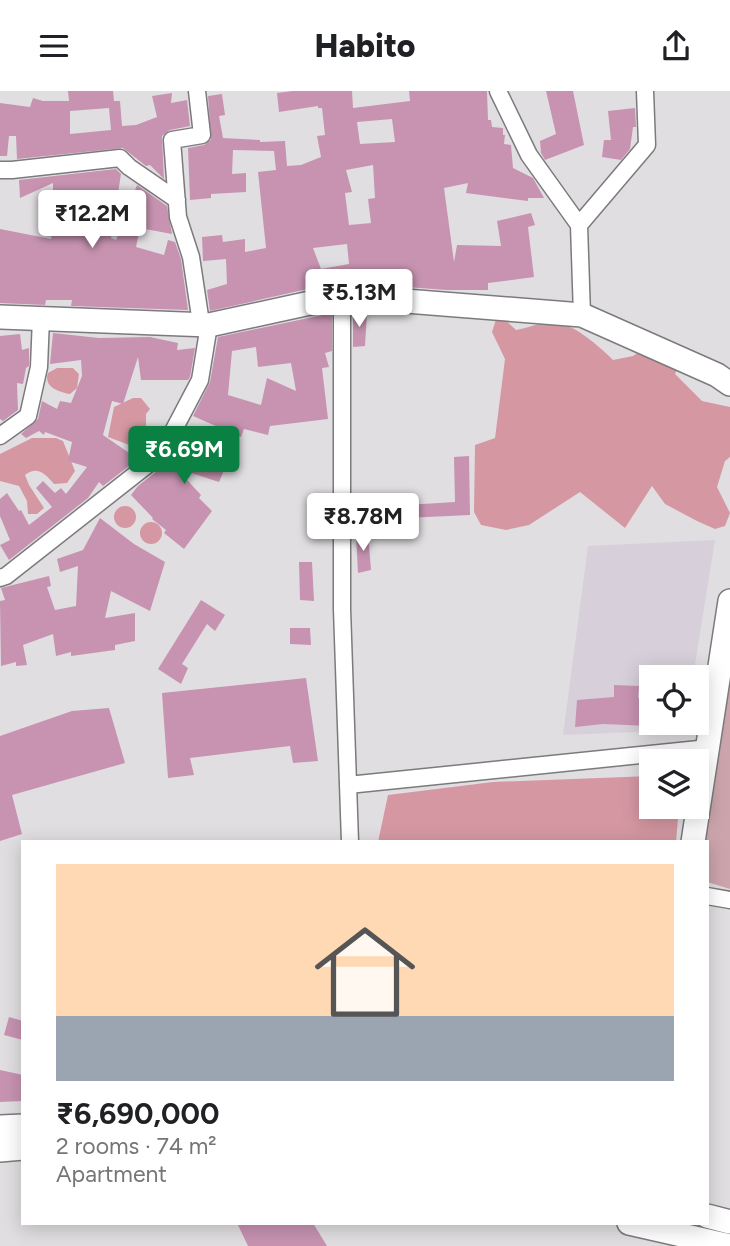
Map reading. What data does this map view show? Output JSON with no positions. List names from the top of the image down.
{
  "page": {
    "header": "Habito",
    "price": [
      "₹12.2M",
      "₹5.13M",
      "₹6.69M",
      "₹8.78M"
    ],
    "list": [
      {
        "name": "₹6,690,000",
        "note": "2 rooms · 74 m² · Apartment"
      }
    ]
  }
}
